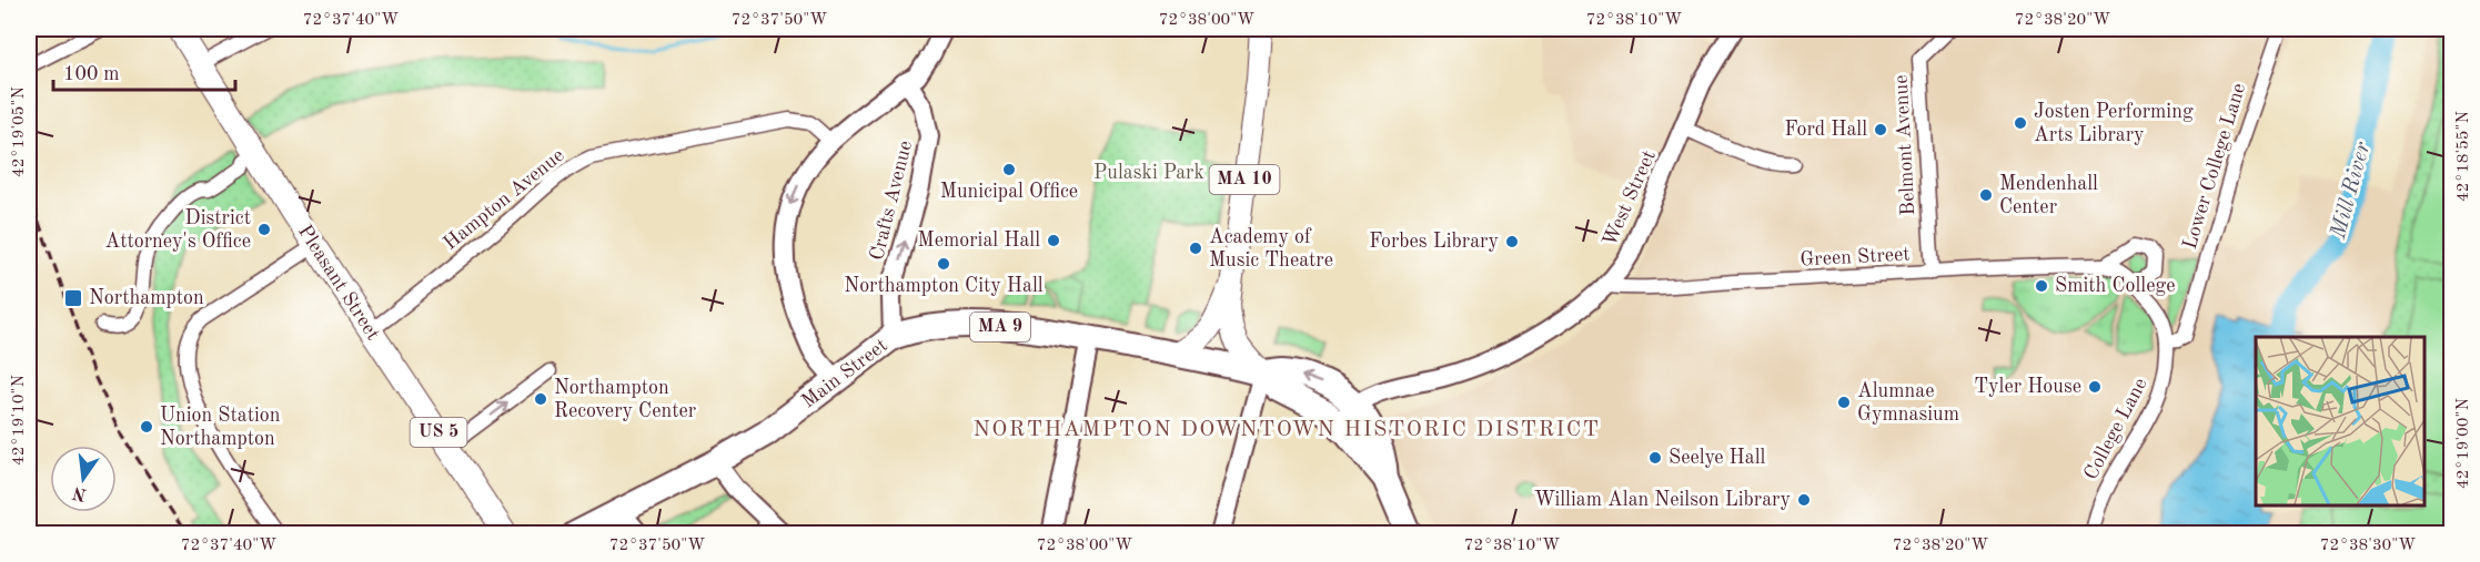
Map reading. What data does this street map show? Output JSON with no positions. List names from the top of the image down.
{
  "streets": {
    "highway": ["MA 9", "Main Street"],
    "main road": ["MA 10", "Pleasant Street", "US 5"],
    "street": [
      "Belmont Avenue",
      "Lower College Lane",
      "West Street",
      "Hampton Avenue",
      "Crafts Avenue",
      "Green Street",
      "College Lane"
    ]
  },
  "crossings": [
    ["Belmont Avenue", "Green Street"],
    ["Lower College Lane", "College Lane"],
    ["MA 10", "Main Street"],
    ["West Street", "Green Street"],
    ["West Street", "Main Street"],
    ["Hampton Avenue", "Pleasant Street"],
    ["Crafts Avenue", "Main Street"]
  ],
  "one_way": ["Crafts Avenue"],
  "districts": ["NORTHAMPTON DOWNTOWN HISTORIC DISTRICT"],
  "water": ["Mill River"],
  "parks": ["Pulaski Park"],
  "places": {
    "other": [
      "Josten Performing Arts Library",
      "Ford Hall",
      "Municipal Office",
      "Mendenhall Center",
      "District Attorney's Office",
      "Memorial Hall",
      "Forbes Library",
      "Academy of Music Theatre",
      "Northampton City Hall",
      "Smith College",
      "Tyler House",
      "Northampton Recovery Center",
      "Alumnae Gymnasium",
      "Union Station Northampton",
      "Seelye Hall",
      "William Alan Neilson Library"
    ],
    "transit": ["Northampton"]
  },
  "scale_bar": "100 m",
  "north": "bottom",
  "coordinates": [
    "72°37'40\"W",
    "72°37'50\"W",
    "72°38'00\"W",
    "72°38'10\"W",
    "72°38'20\"W",
    "42°19'05\"N",
    "42°18'55\"N",
    "42°19'10\"N",
    "42°19'00\"N",
    "72°38'30\"W"
  ]
}
